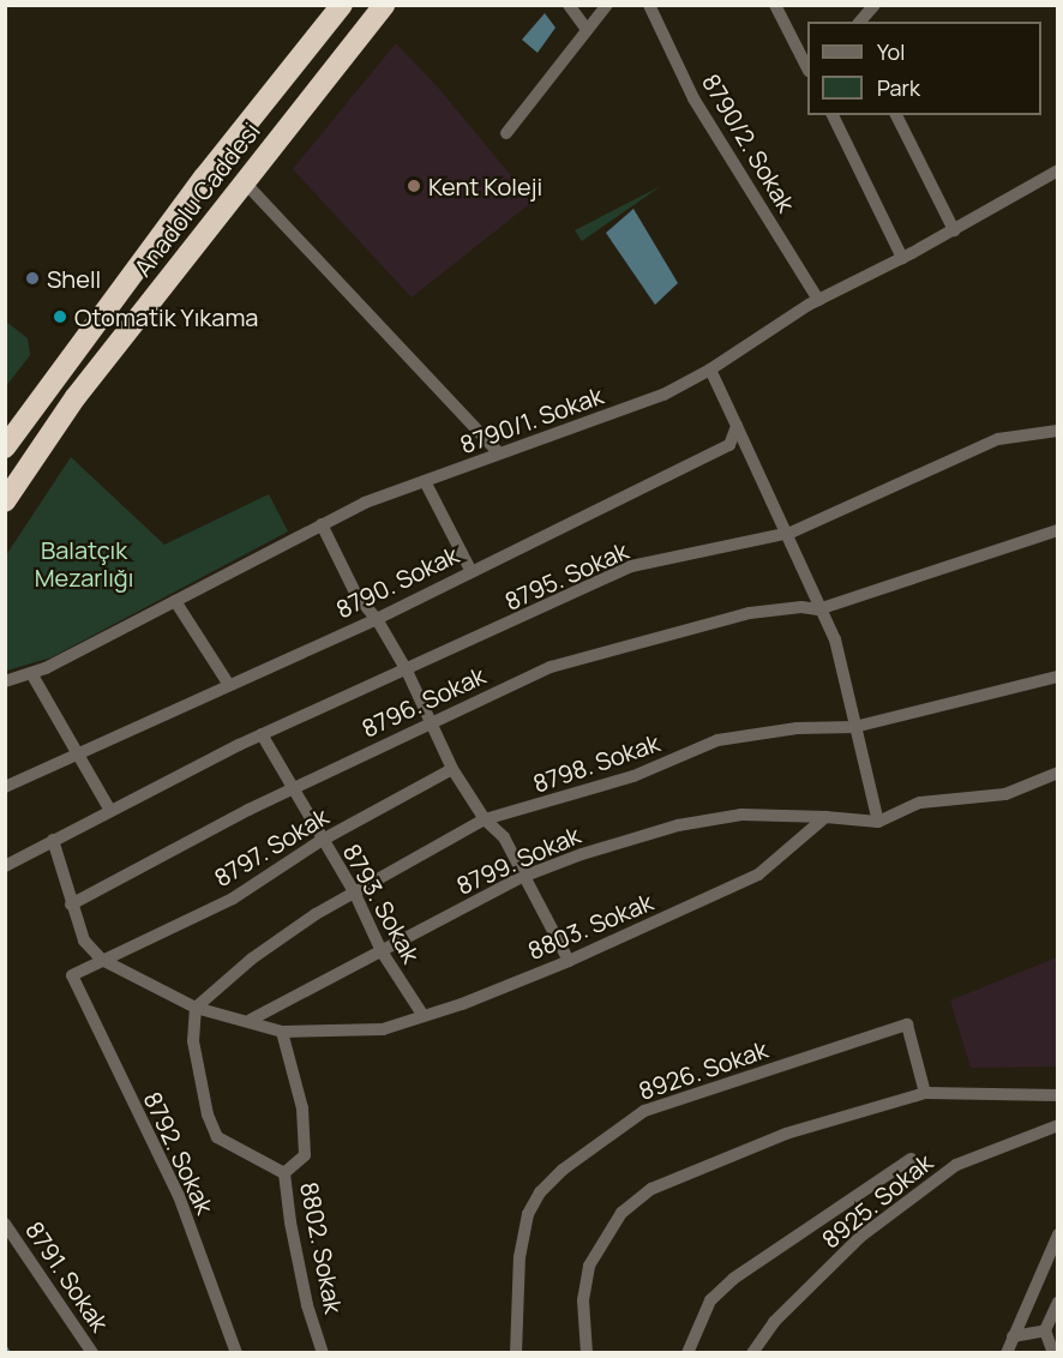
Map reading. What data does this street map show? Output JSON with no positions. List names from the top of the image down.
{
  "streets": {
    "highway": ["Anadolu Caddesi"],
    "street": [
      "8790/2. Sokak",
      "8790/1. Sokak",
      "8795. Sokak",
      "8790. Sokak",
      "8796. Sokak",
      "8798. Sokak",
      "8797. Sokak",
      "8799. Sokak",
      "8793. Sokak",
      "8803. Sokak",
      "8926. Sokak",
      "8792. Sokak",
      "8925. Sokak",
      "8802. Sokak",
      "8791. Sokak"
    ]
  },
  "crossings": [
    ["8790/2. Sokak", "8790/1. Sokak"],
    ["8795. Sokak", "8793. Sokak"],
    ["8796. Sokak", "8793. Sokak"],
    ["8798. Sokak", "8793. Sokak"],
    ["8798. Sokak", "8803. Sokak"],
    ["8797. Sokak", "8793. Sokak"],
    ["8797. Sokak", "8803. Sokak"],
    ["8797. Sokak", "8792. Sokak"],
    ["8799. Sokak", "8793. Sokak"],
    ["8799. Sokak", "8803. Sokak"],
    ["8793. Sokak", "8803. Sokak"],
    ["8803. Sokak", "8802. Sokak"]
  ],
  "parks": ["Balatçık Mezarlığı"],
  "places": ["Kent Koleji", "Shell", "Otomatik Yıkama"],
  "legend": ["Yol", "Park"]
}
